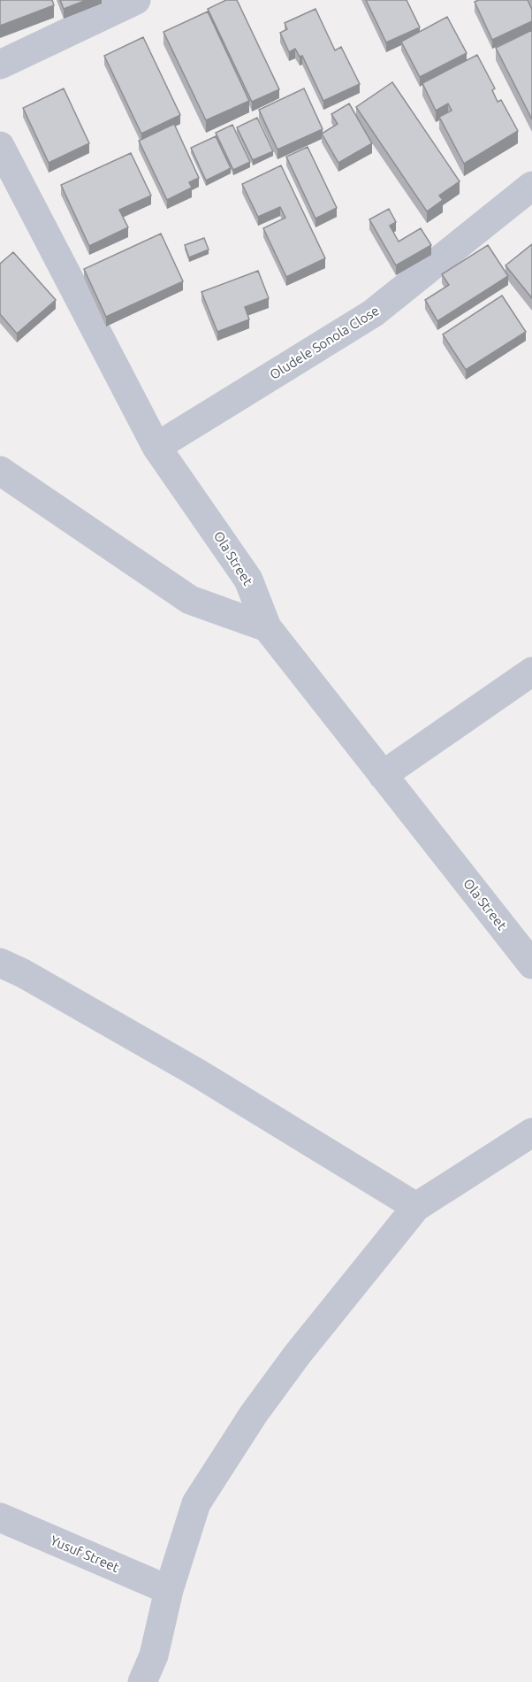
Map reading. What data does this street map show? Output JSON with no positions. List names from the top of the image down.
{
  "streets": {
    "street": ["Oludele Sonola Close", "Ola Street", "Yusuf Street"]
  },
  "crossings": [
    ["Oludele Sonola Close", "Ola Street"]
  ]
}
